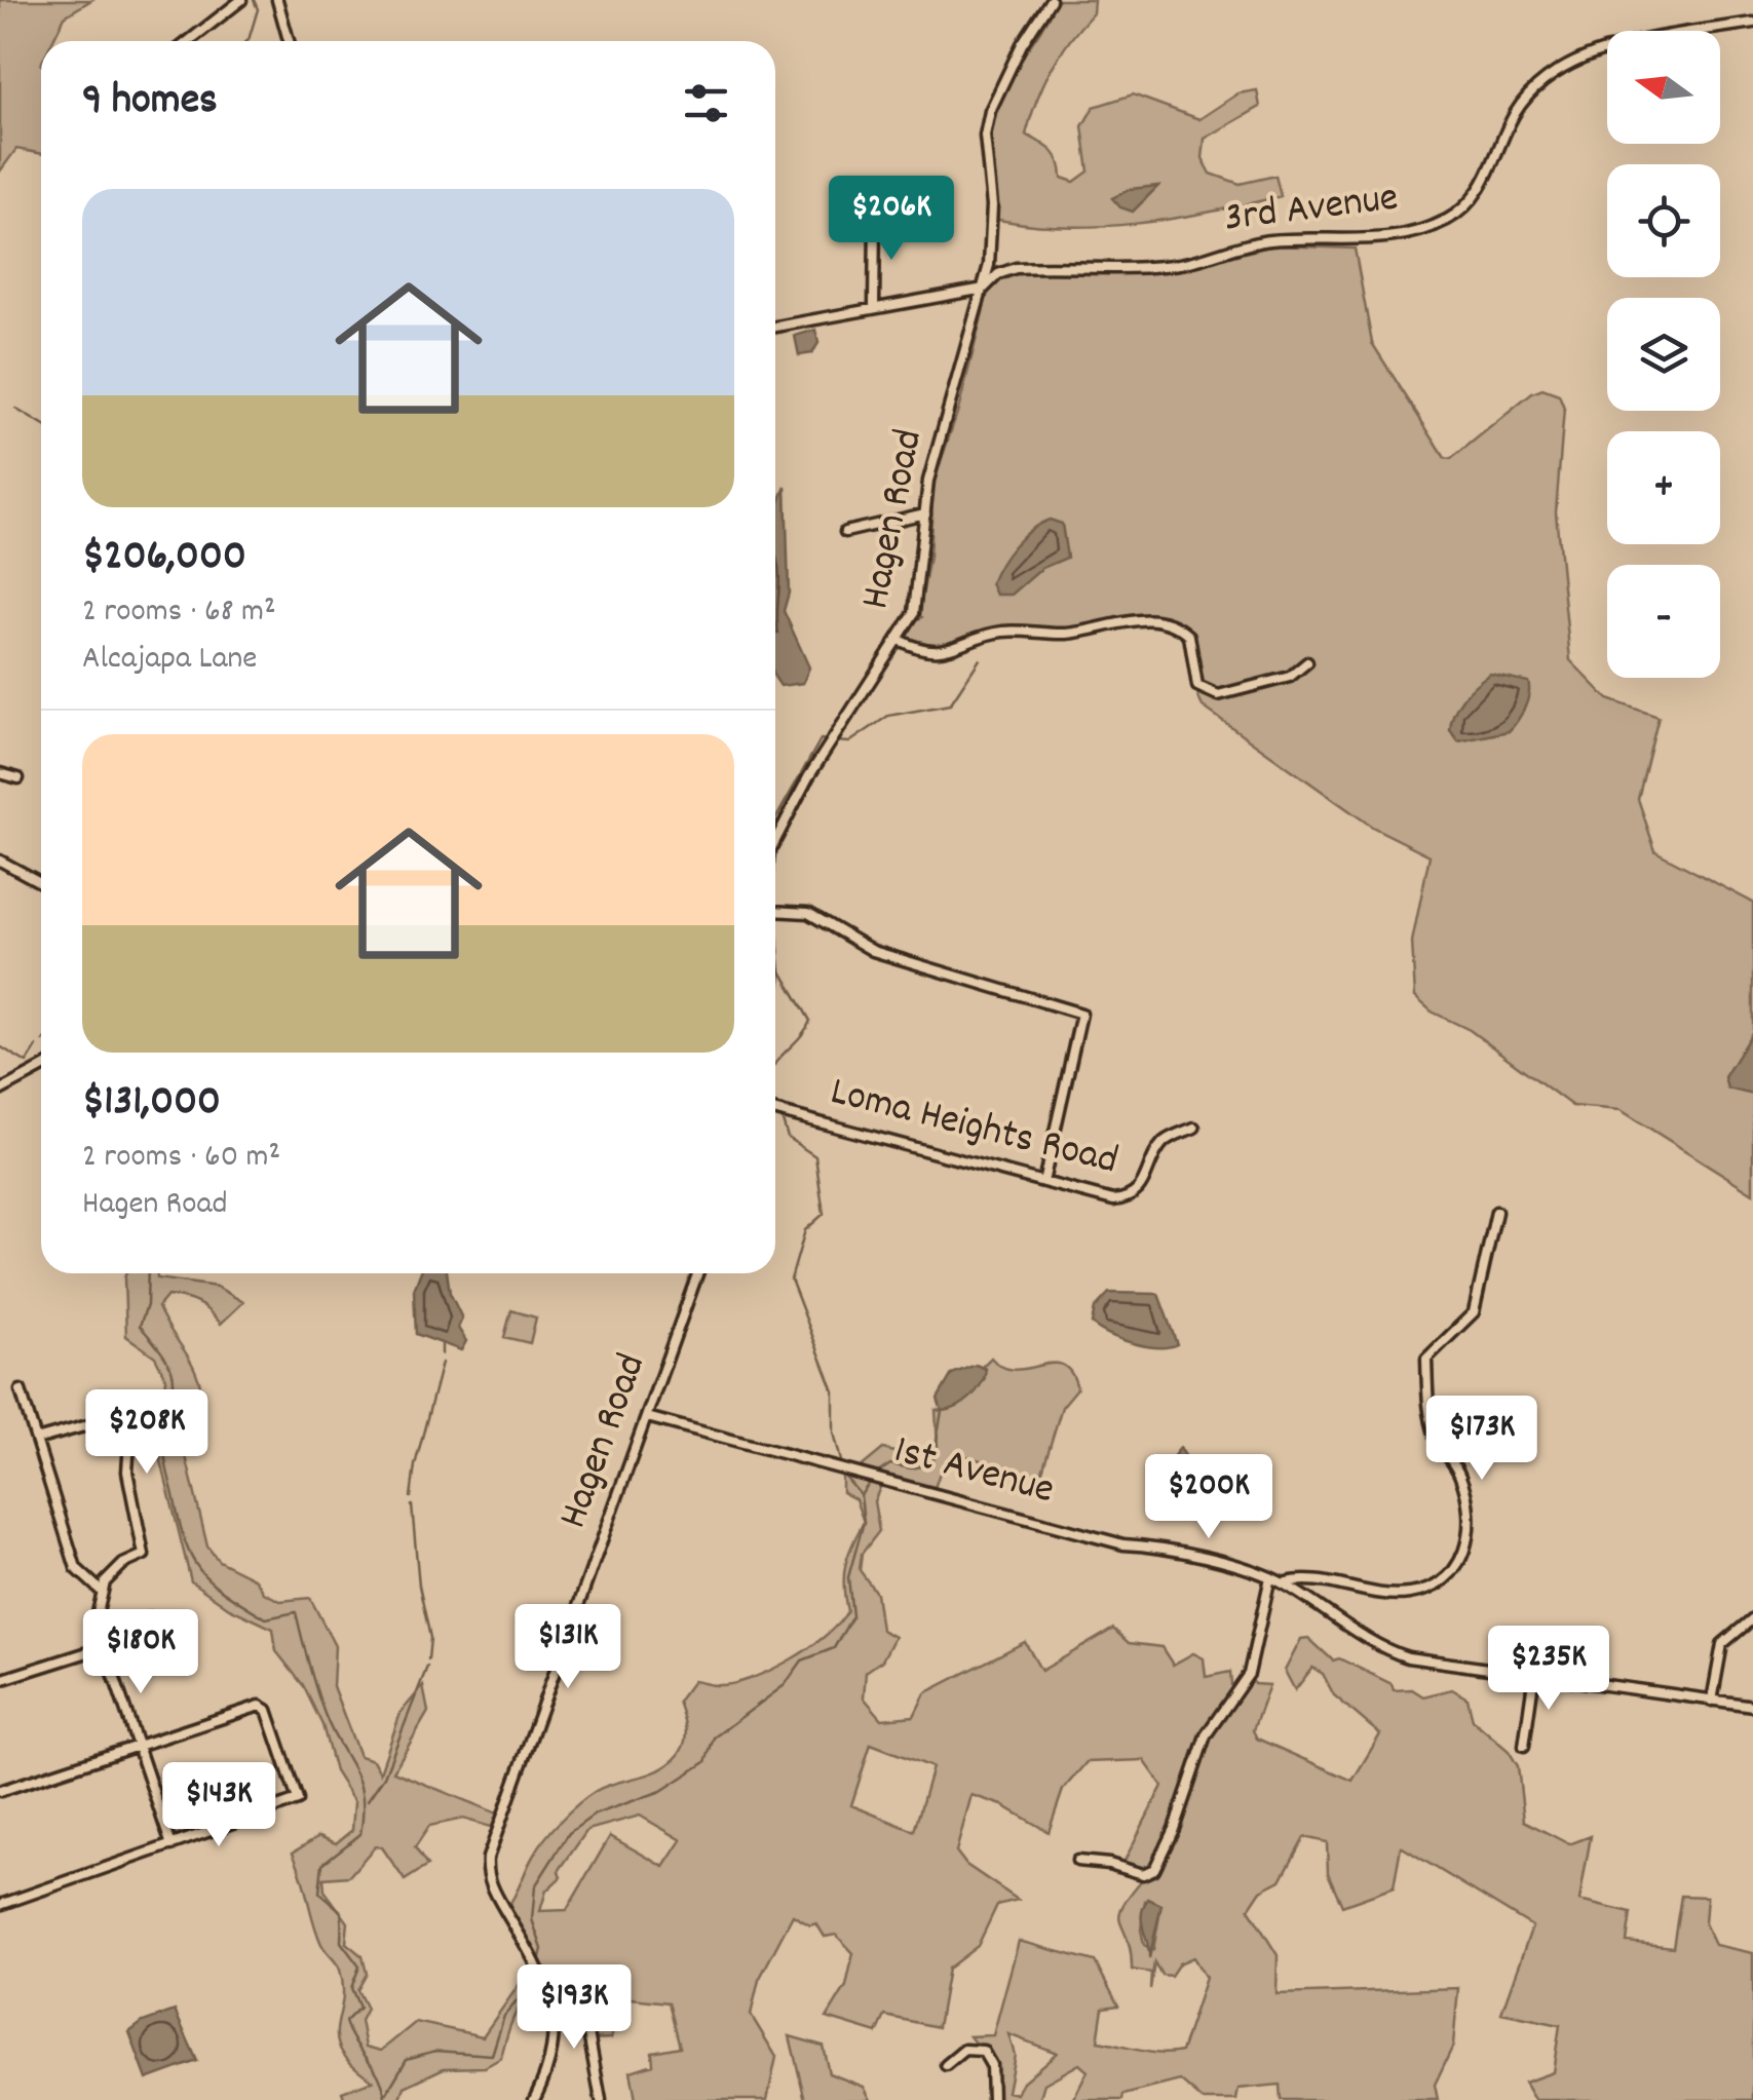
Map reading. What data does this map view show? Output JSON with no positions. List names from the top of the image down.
{
  "streets": {
    "street": [
      "3rd Avenue",
      "Hagen Road",
      "Loma Heights Road",
      "1st Avenue"
    ]
  },
  "crossings": [
    ["3rd Avenue", "Hagen Road"],
    ["Hagen Road", "1st Avenue"]
  ],
  "north": "left",
  "page": {
    "map_buttons": ["+", "−"],
    "heading": "9 homes",
    "list": [
      {
        "name": "$206,000",
        "note": "2 rooms · 68 m² · Alcajapa Lane"
      },
      {
        "name": "$131,000",
        "note": "2 rooms · 60 m² · Hagen Road"
      }
    ],
    "price": [
      "$206K",
      "$208K",
      "$173K",
      "$200K",
      "$131K",
      "$180K",
      "$235K",
      "$143K",
      "$193K"
    ]
  }
}
